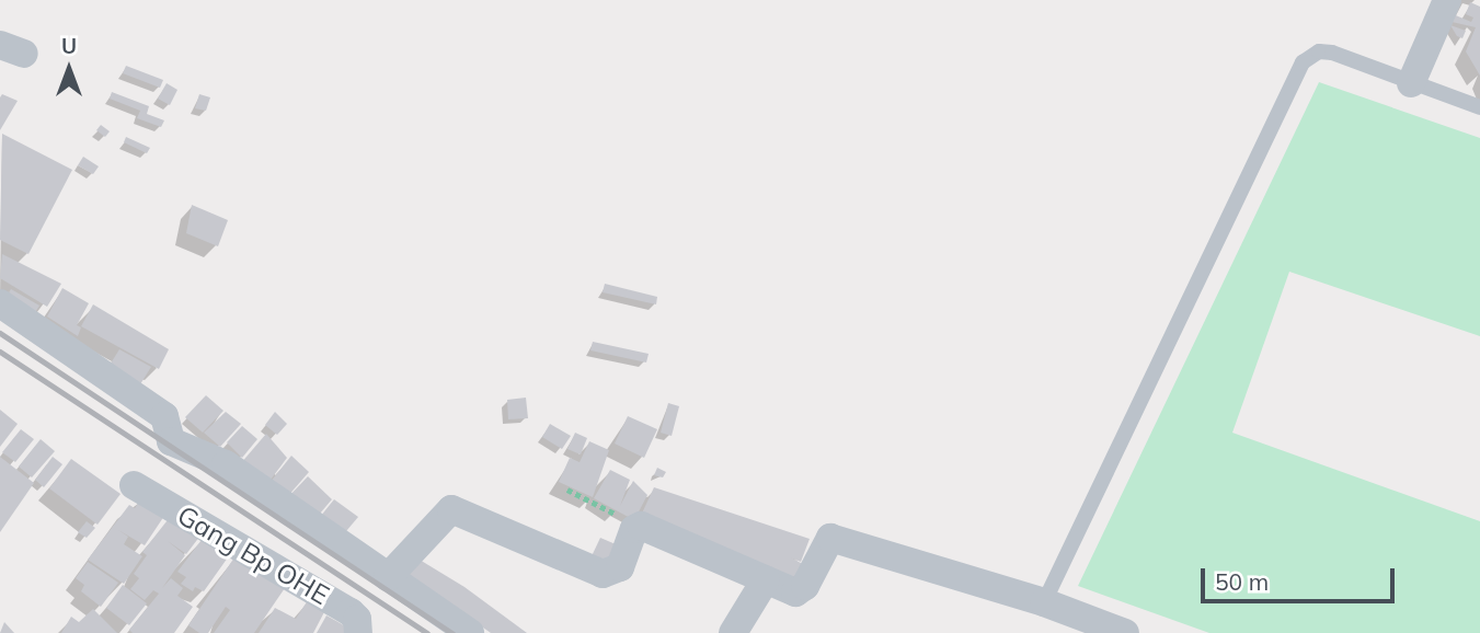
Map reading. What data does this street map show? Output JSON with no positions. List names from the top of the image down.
{
  "streets": {
    "street": ["Gang Bp OHE"]
  },
  "scale_bar": "50 m",
  "north": "top"
}
